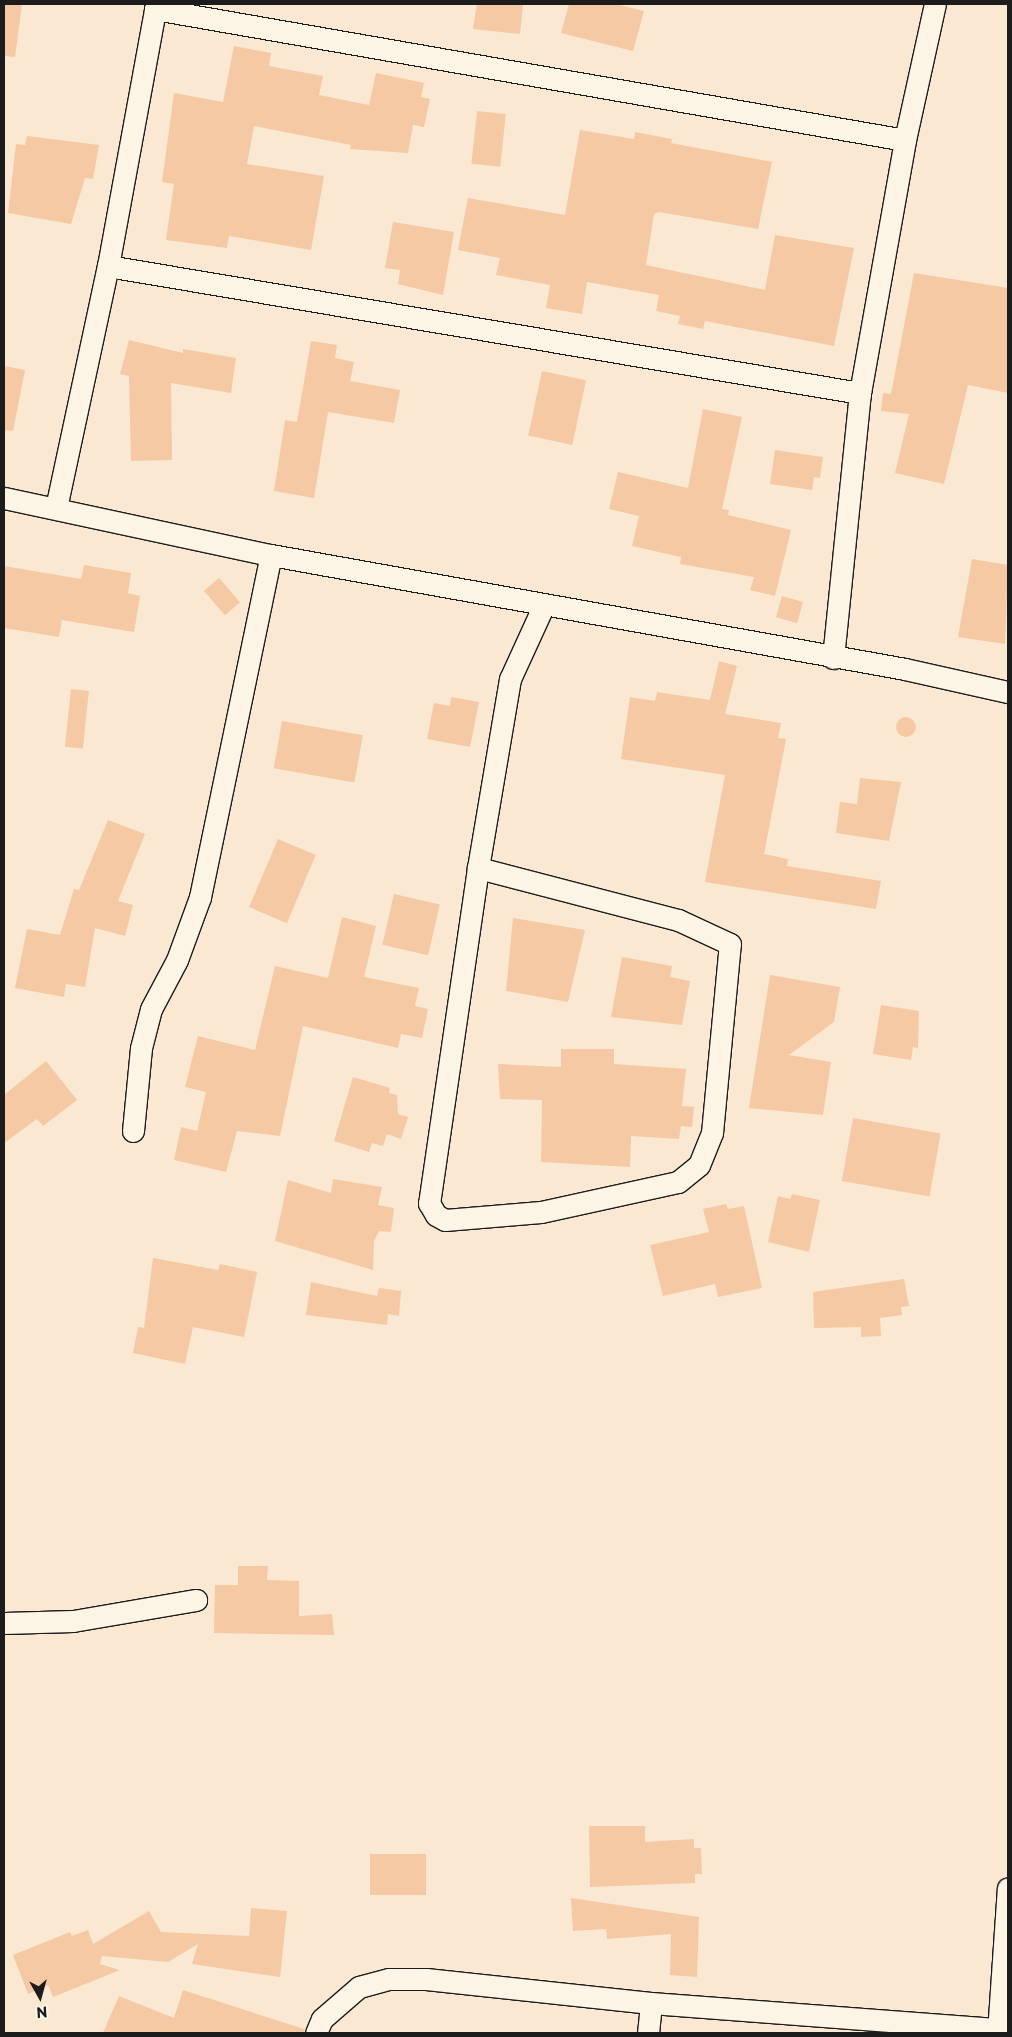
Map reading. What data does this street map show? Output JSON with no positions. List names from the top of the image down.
{
  "north": "bottom"
}
